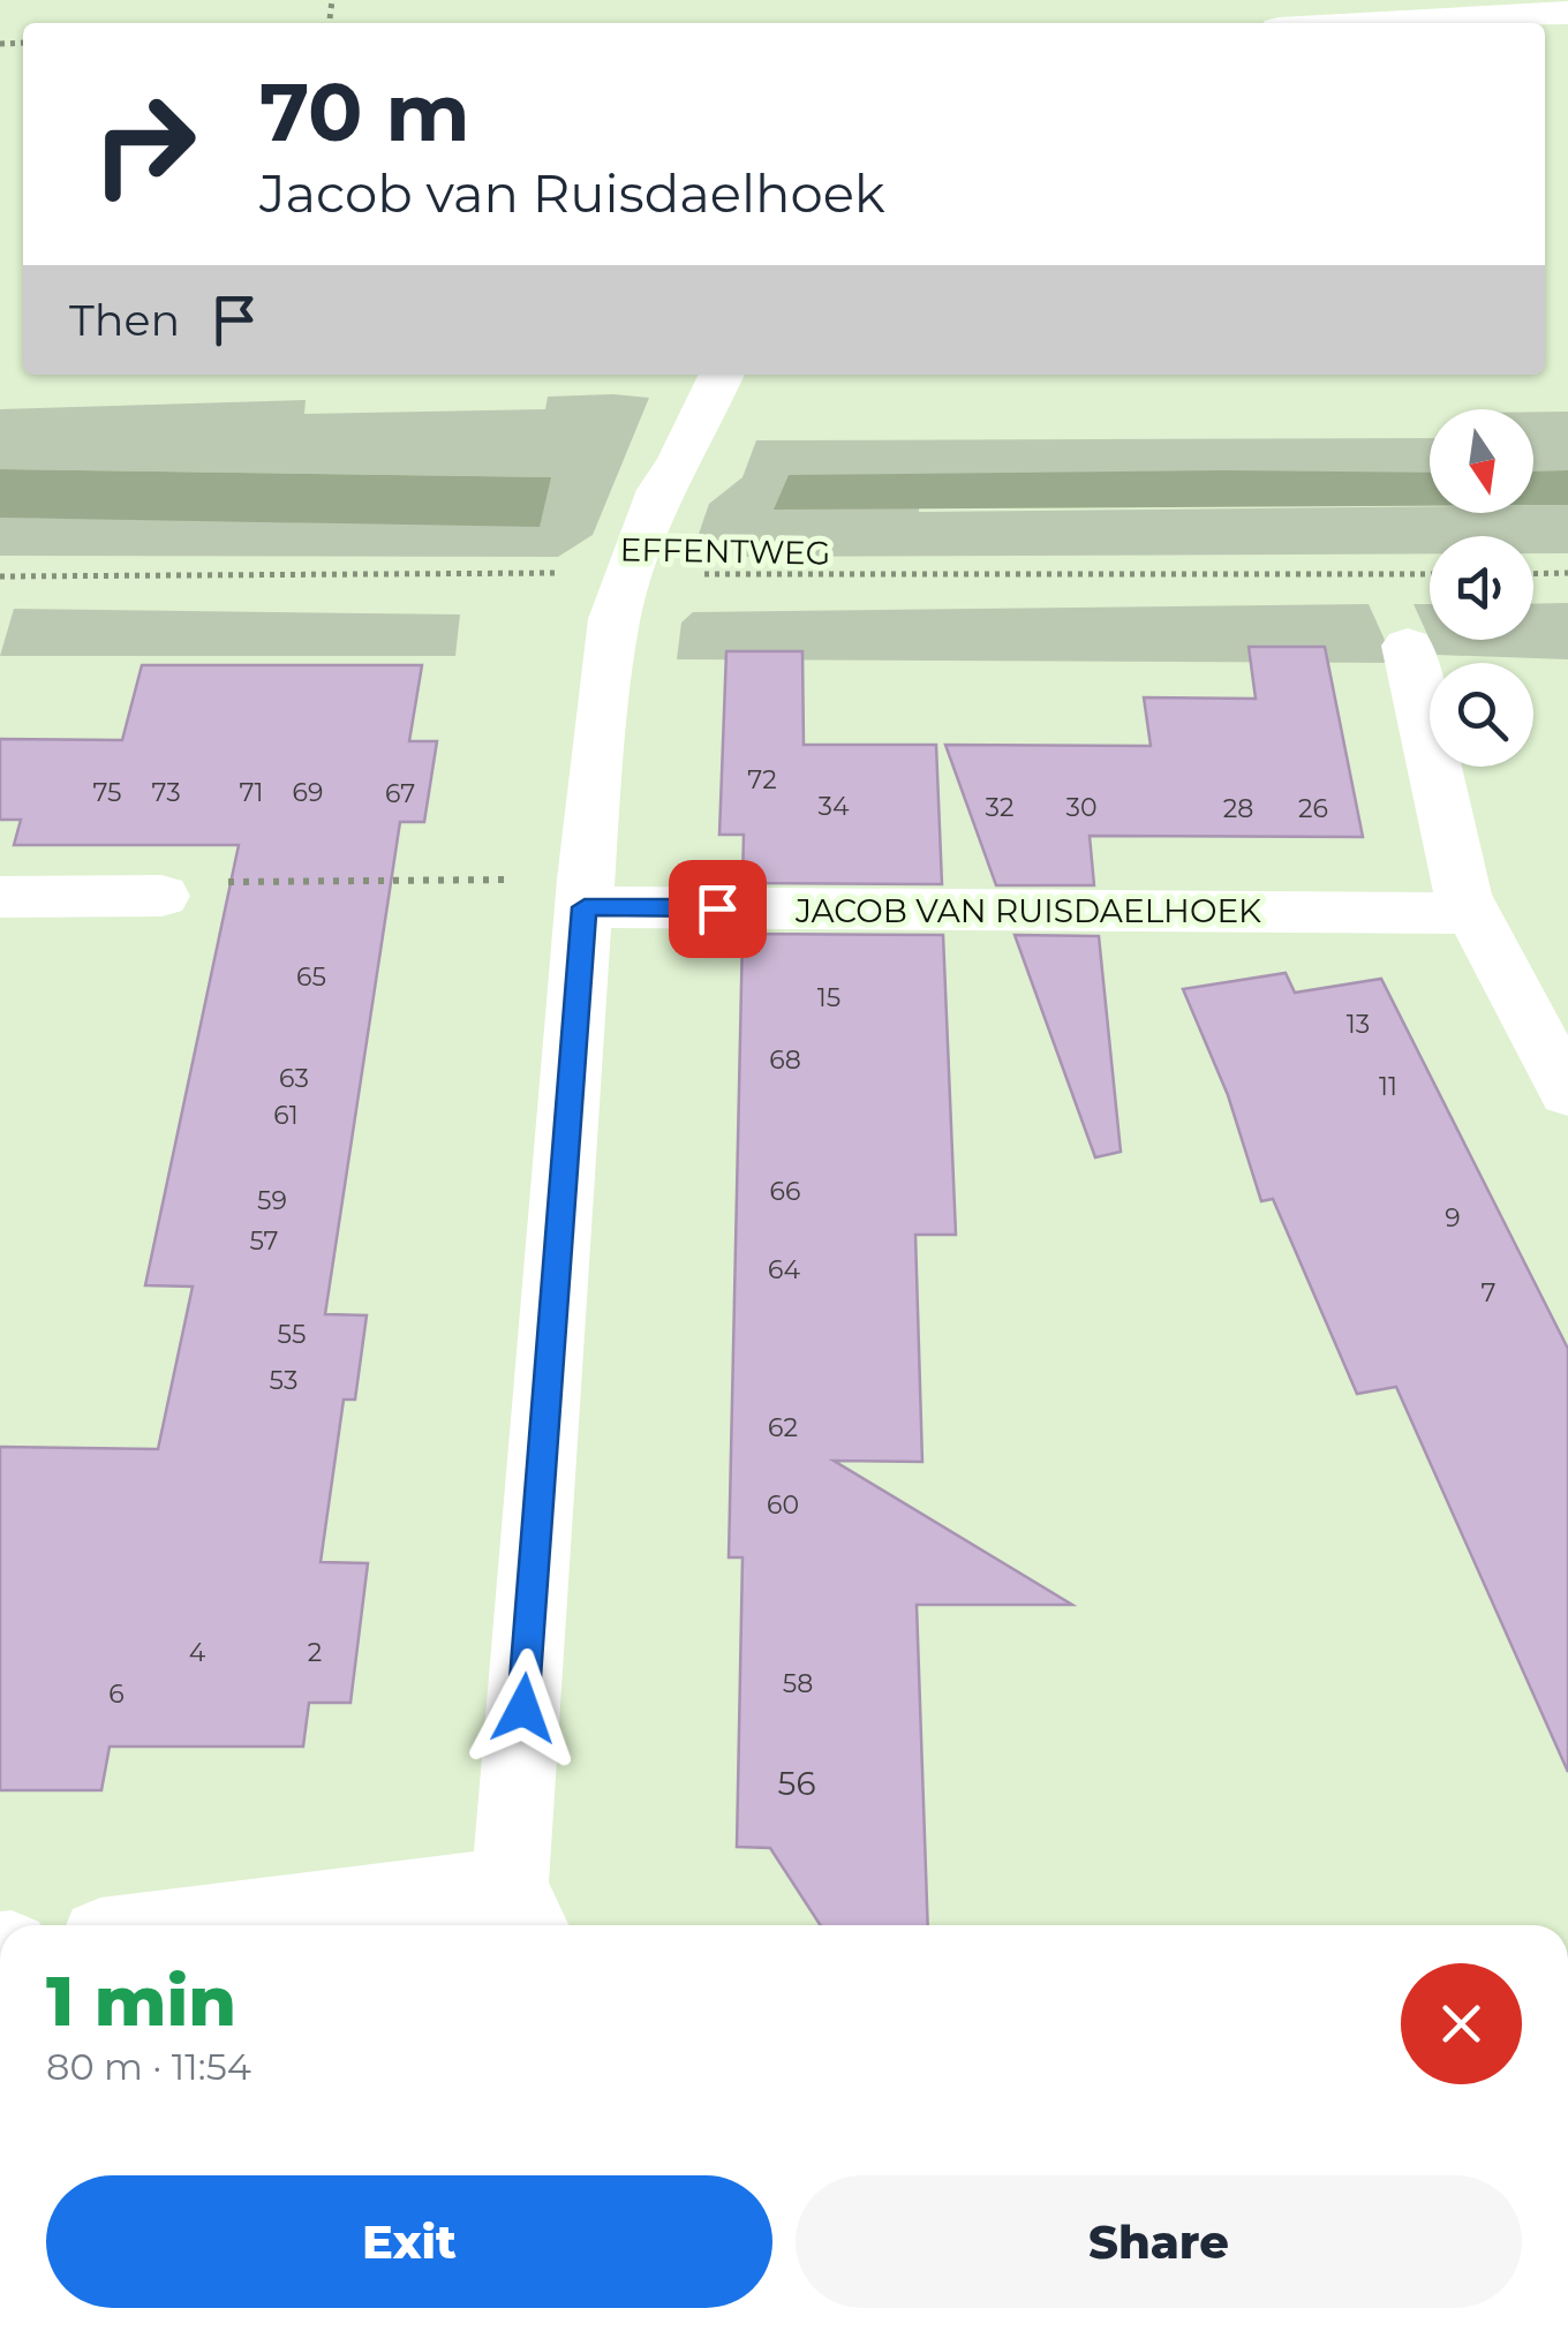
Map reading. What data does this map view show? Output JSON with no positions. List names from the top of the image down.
{
  "streets": {
    "street": ["JACOB VAN RUISDAELHOEK"],
    "path": ["EFFENTWEG"]
  },
  "house_numbers": [
    "72",
    "75",
    "73",
    "71",
    "69",
    "67",
    "34",
    "32",
    "30",
    "28",
    "26",
    "65",
    "15",
    "13",
    "68",
    "63",
    "11",
    "61",
    "66",
    "59",
    "9",
    "57",
    "64",
    "7",
    "55",
    "53",
    "62",
    "60",
    "4",
    "2",
    "58",
    "6",
    "56"
  ],
  "north": "bottom",
  "page": {
    "turn": ["70 m", "Jacob van Ruisdaelhoek"],
    "then": "Then",
    "heading": ["1 min", "80 m · 11:54"],
    "buttons": ["Exit", "Share"]
  }
}
